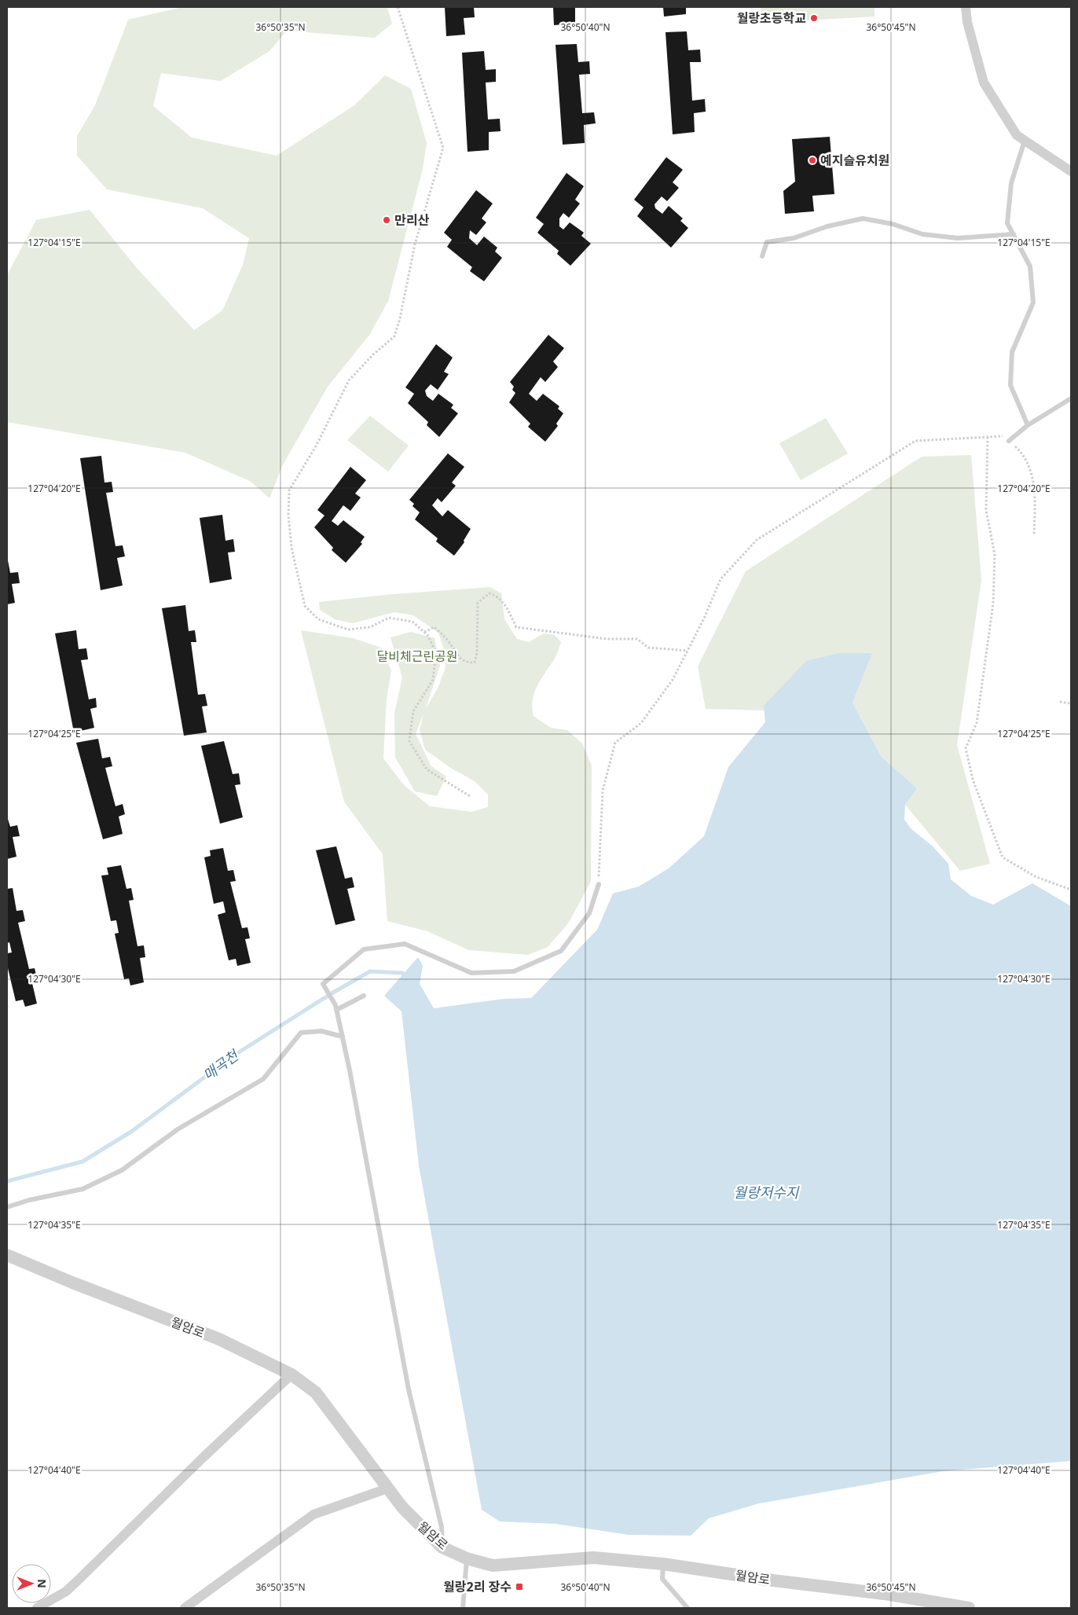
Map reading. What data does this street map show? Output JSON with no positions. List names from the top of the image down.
{
  "streets": {
    "street": ["월암로"]
  },
  "water": ["매곡천", "월랑저수지"],
  "parks": ["달비체근린공원"],
  "places": {
    "other": ["월랑초등학교", "예지슬유치원", "만리산"],
    "transit": ["월랑2리 장수"]
  },
  "north": "right",
  "coordinates": [
    "36°50'35\"N",
    "36°50'40\"N",
    "36°50'45\"N",
    "127°04'15\"E",
    "127°04'20\"E",
    "127°04'25\"E",
    "127°04'30\"E",
    "127°04'35\"E",
    "127°04'40\"E"
  ]
}
